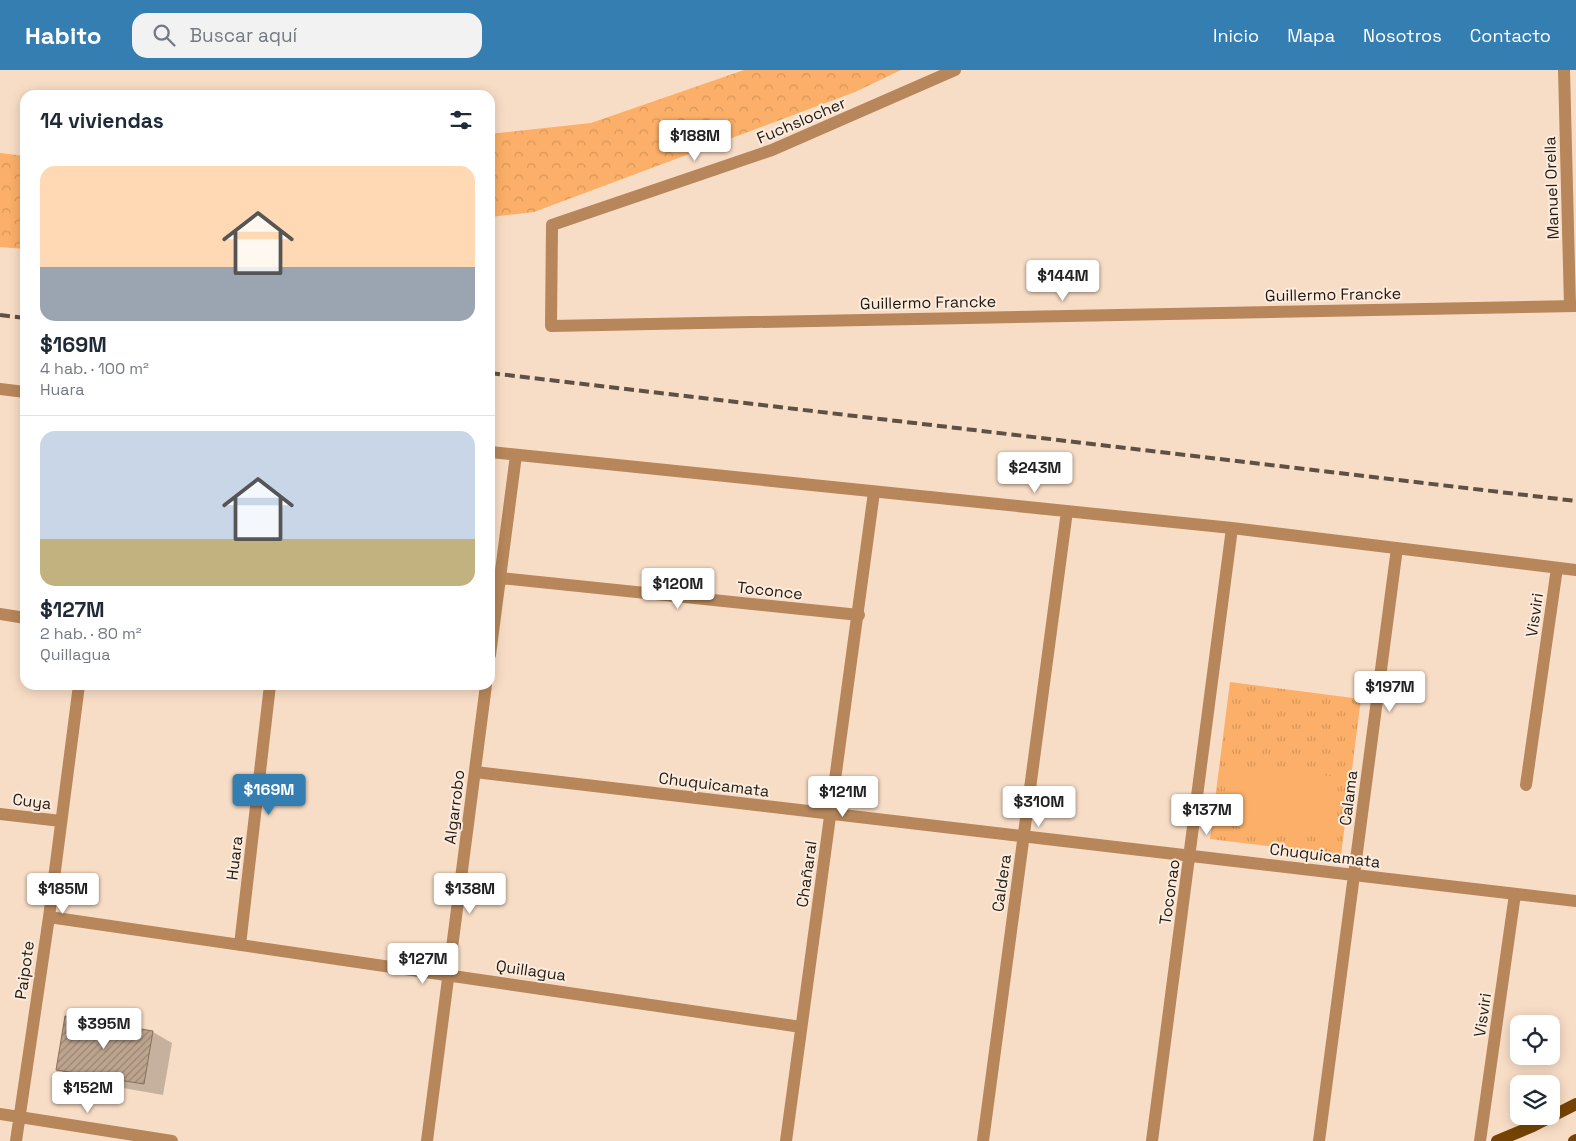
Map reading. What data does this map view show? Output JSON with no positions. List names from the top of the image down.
{
  "streets": {
    "street": [
      "Fuchslocher",
      "Manuel Orella",
      "Guillermo Francke",
      "Toconce",
      "Visviri",
      "Chuquicamata",
      "Calama",
      "Cuya",
      "Algarrobo",
      "Huara",
      "Chañaral",
      "Caldera",
      "Toconao",
      "Paipote",
      "Quillagua"
    ]
  },
  "crossings": [
    ["Fuchslocher", "Guillermo Francke"],
    ["Manuel Orella", "Guillermo Francke"],
    ["Toconce", "Chañaral"],
    ["Visviri", "Chuquicamata"],
    ["Chuquicamata", "Calama"],
    ["Chuquicamata", "Algarrobo"],
    ["Chuquicamata", "Chañaral"],
    ["Chuquicamata", "Caldera"],
    ["Chuquicamata", "Toconao"],
    ["Cuya", "Paipote"],
    ["Algarrobo", "Quillagua"],
    ["Huara", "Quillagua"],
    ["Chañaral", "Quillagua"],
    ["Paipote", "Quillagua"]
  ],
  "page": {
    "header": "Habito",
    "search": "Buscar aquí",
    "nav": [
      "Inicio",
      "Mapa",
      "Nosotros",
      "Contacto"
    ],
    "heading": "14 viviendas",
    "price": [
      "$188M",
      "$144M",
      "$243M",
      "$120M",
      "$197M",
      "$169M",
      "$121M",
      "$310M",
      "$137M",
      "$185M",
      "$138M",
      "$127M",
      "$395M",
      "$152M"
    ],
    "list": [
      {
        "name": "$169M",
        "note": "4 hab. · 100 m² · Huara"
      },
      {
        "name": "$127M",
        "note": "2 hab. · 80 m² · Quillagua"
      }
    ]
  }
}
